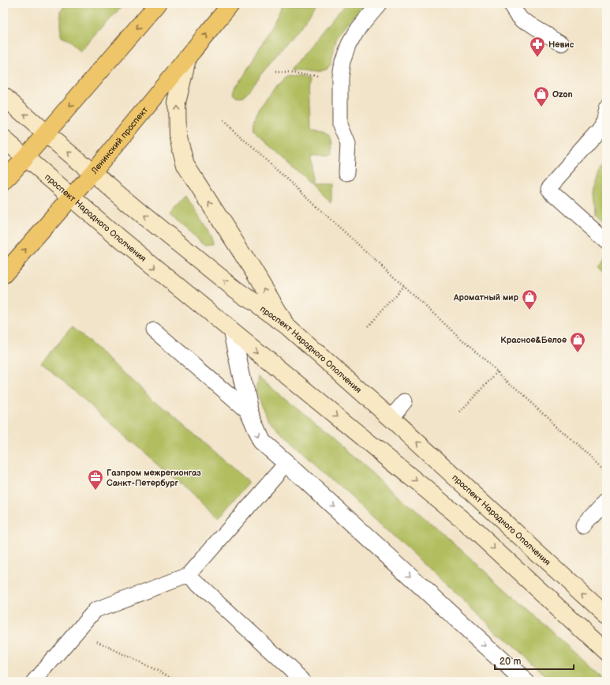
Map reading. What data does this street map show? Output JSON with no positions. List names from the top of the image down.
{
  "streets": {
    "main road": ["Ленинский проспект", "проспект Народного Ополчения"]
  },
  "crossings": [
    ["Ленинский проспект", "проспект Народного Ополчения"]
  ],
  "places": {
    "pharmacy": ["Невис"],
    "shop": ["Ozon", "Ароматный мир", "Красное&Белое"],
    "office": ["Газпром межрегионгаз Санкт-Петербург"]
  },
  "scale_bar": "20 m"
}
